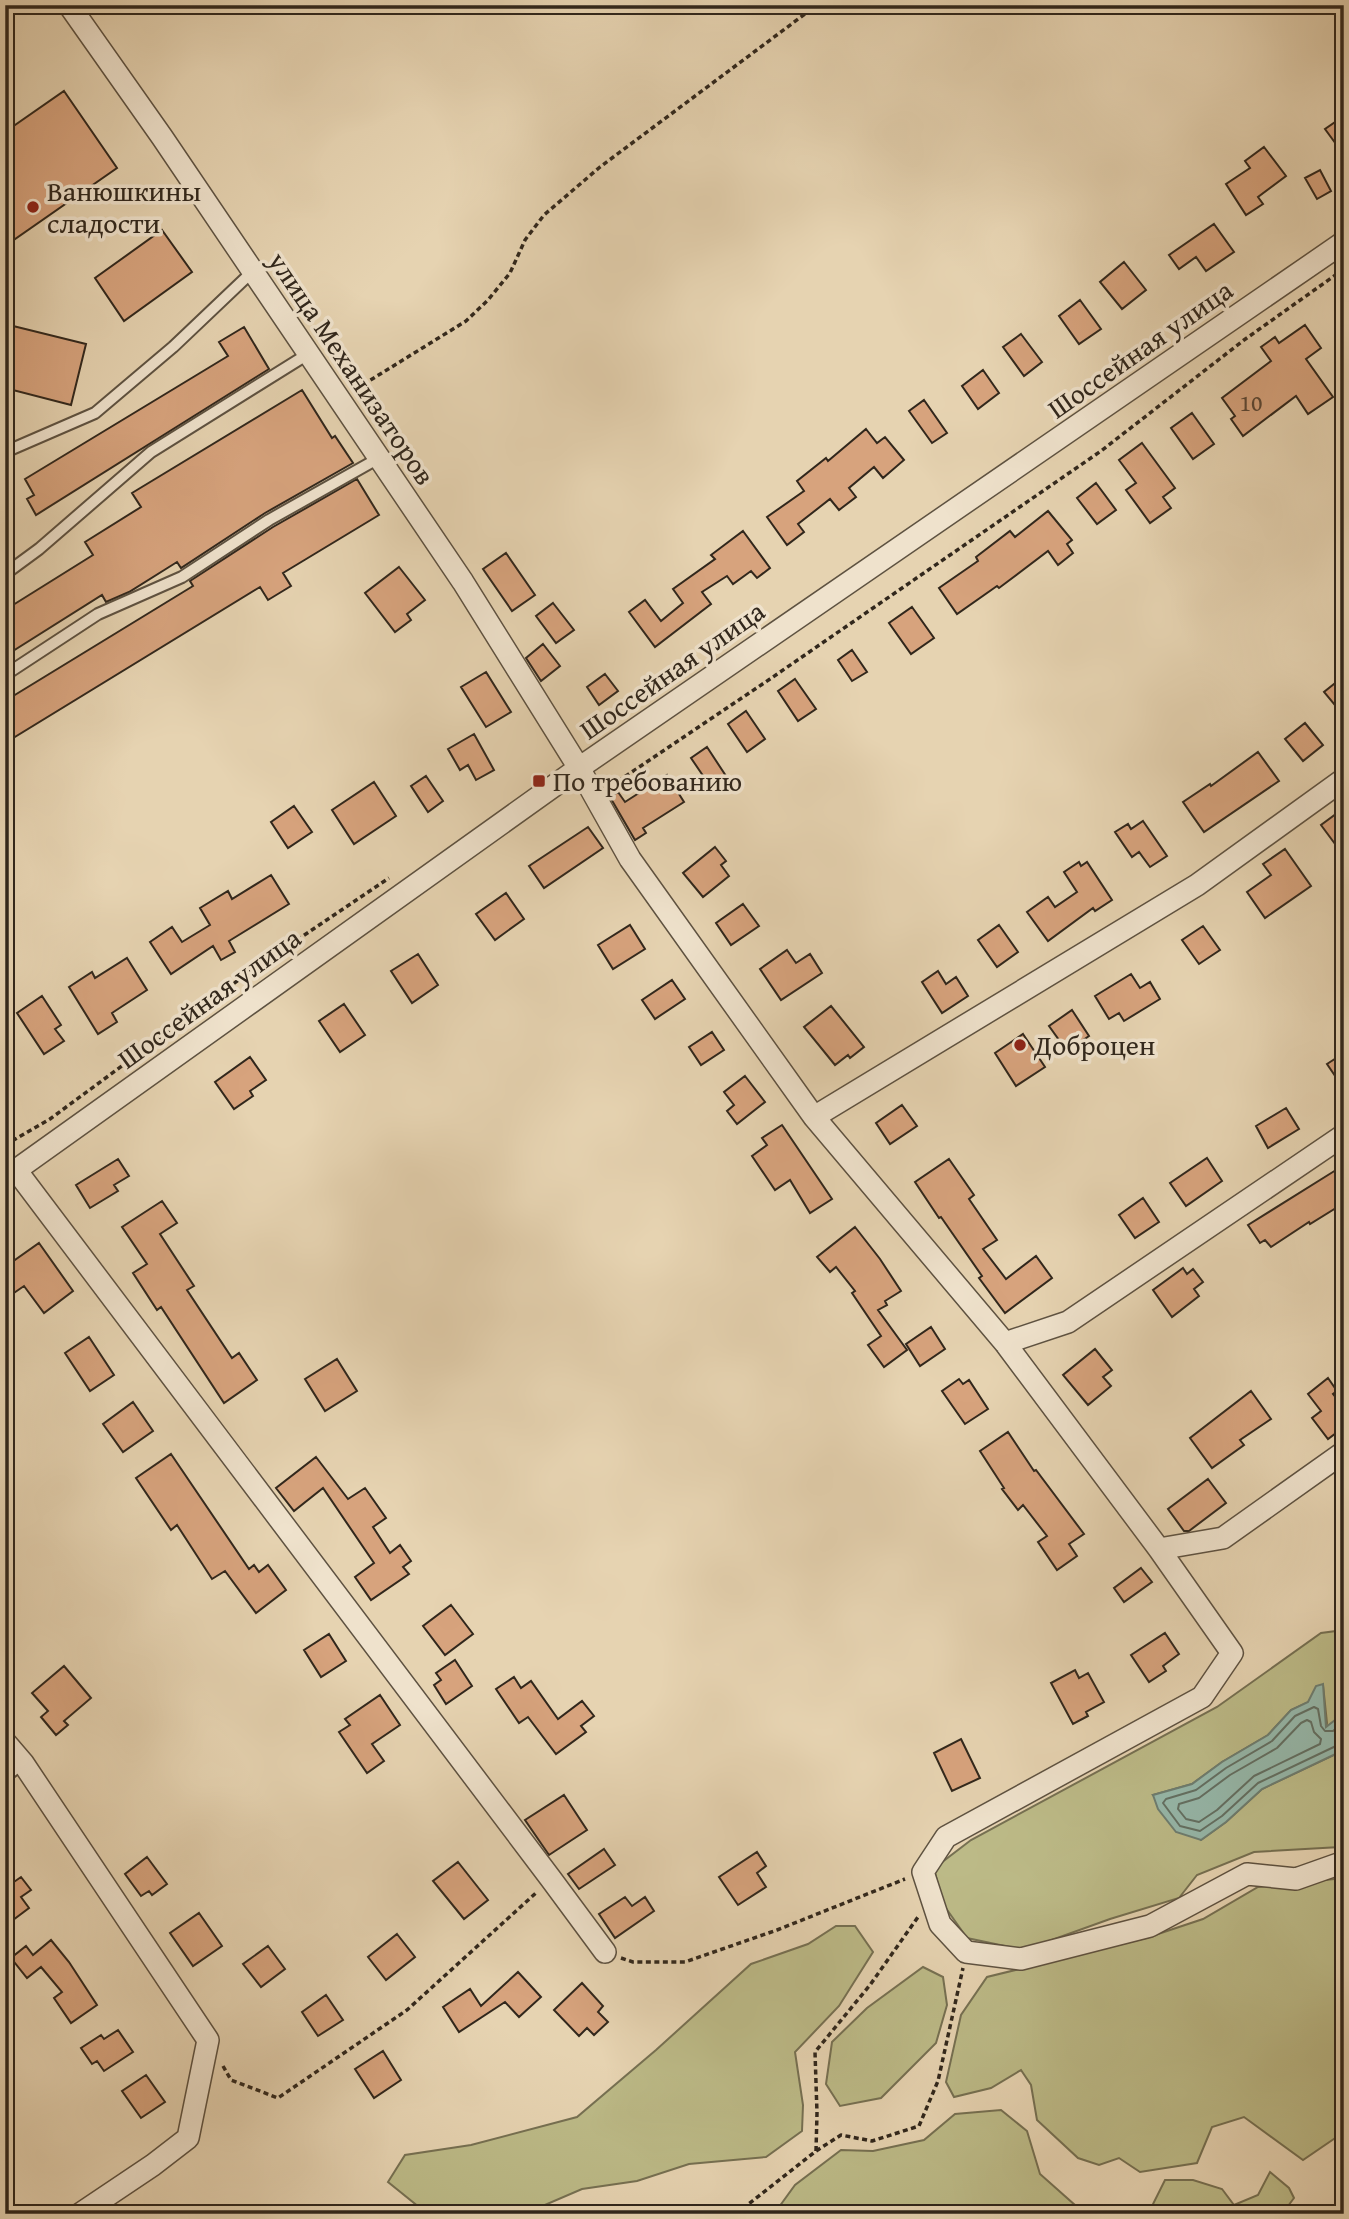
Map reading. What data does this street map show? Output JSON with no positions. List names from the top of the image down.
{
  "streets": {
    "street": ["Шоссейная улица", "улица Механизаторов"]
  },
  "crossings": [
    ["Шоссейная улица", "улица Механизаторов"]
  ],
  "places": {
    "other": ["Ванюшкины сладости", "Доброцен"],
    "transit": ["По требованию"]
  },
  "house_numbers": ["10"]
}
